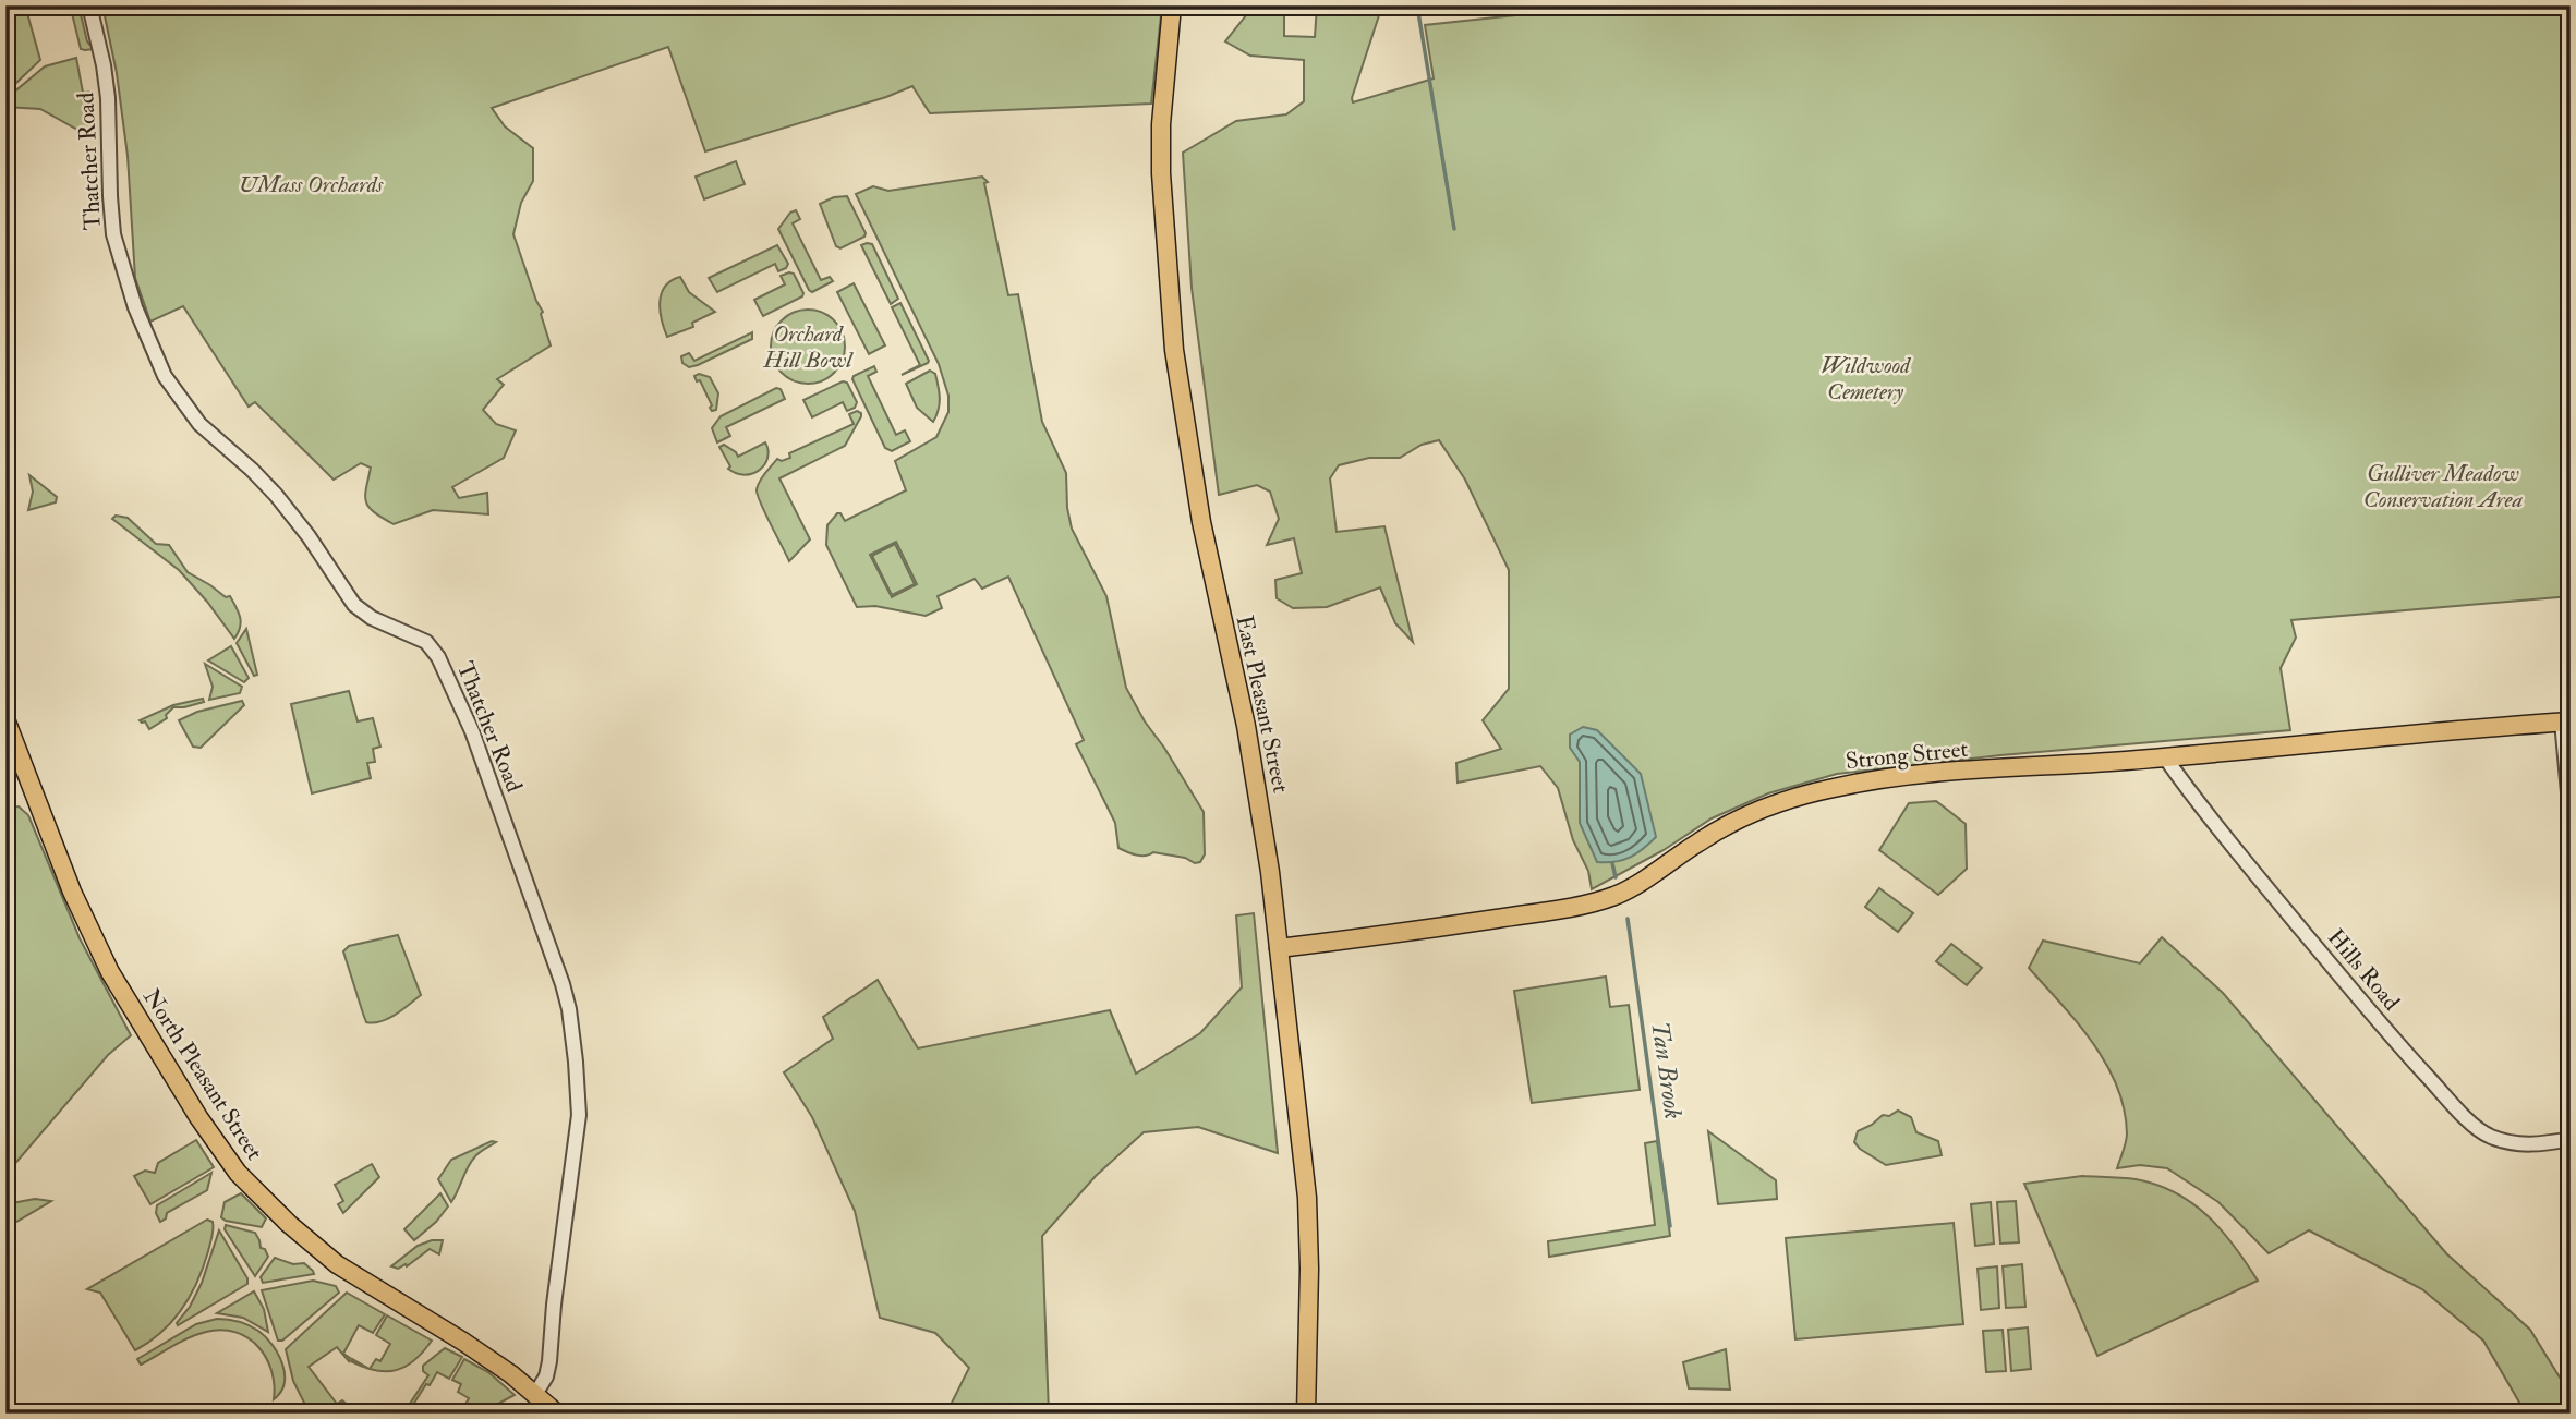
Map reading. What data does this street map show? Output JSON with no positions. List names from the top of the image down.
{
  "streets": {
    "main road": ["East Pleasant Street", "Strong Street", "North Pleasant Street"],
    "street": ["Thatcher Road", "Hills Road"]
  },
  "crossings": [
    ["Thatcher Road", "North Pleasant Street"],
    ["East Pleasant Street", "Strong Street"],
    ["Strong Street", "Hills Road"]
  ],
  "water": ["Tan Brook"],
  "parks": [
    "UMass Orchards",
    "Orchard Hill Bowl",
    "Wildwood Cemetery",
    "Gulliver Meadow Conservation Area"
  ]
}
